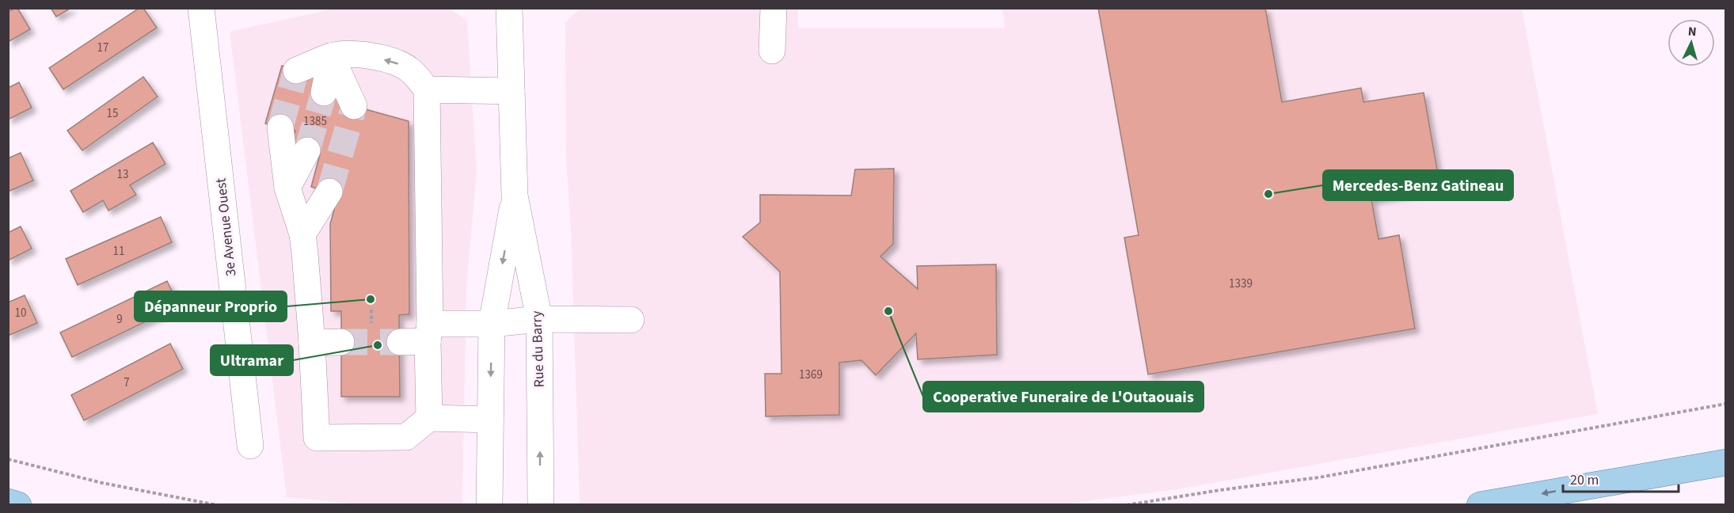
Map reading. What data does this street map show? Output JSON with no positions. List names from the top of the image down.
{
  "streets": {
    "street": ["3e Avenue Ouest", "Rue du Barry"]
  },
  "places": [
    "Mercedes-Benz Gatineau",
    "Dépanneur Proprio",
    "Cooperative Funeraire de L'Outaouais",
    "Ultramar"
  ],
  "house_numbers": [
    "17",
    "15",
    "1385",
    "13",
    "11",
    "1339",
    "10",
    "9",
    "1369",
    "7"
  ],
  "scale_bar": "20 m",
  "north": "top"
}
